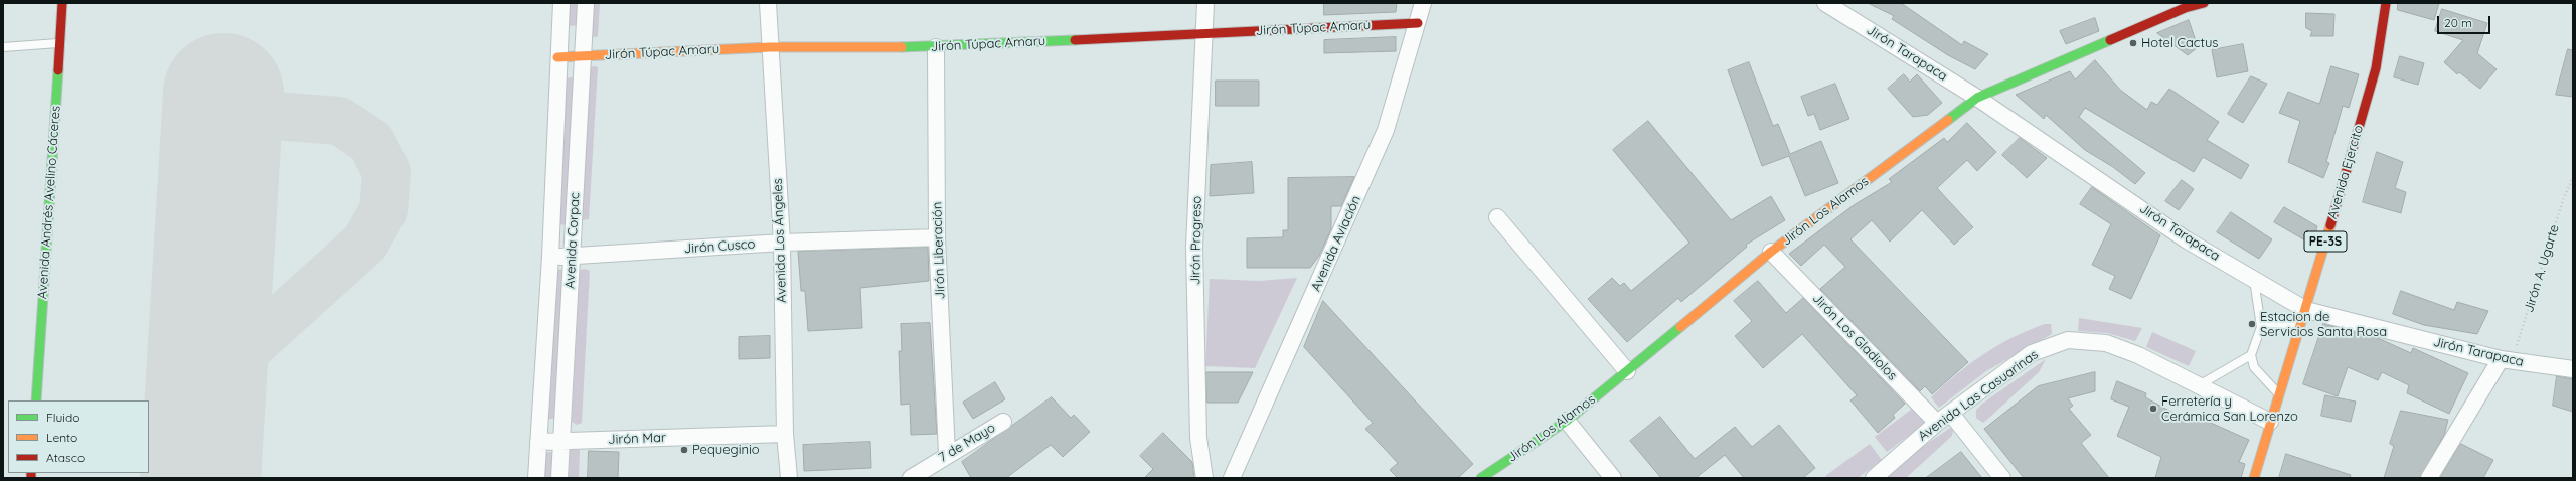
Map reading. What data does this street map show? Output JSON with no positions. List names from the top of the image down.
{
  "streets": {
    "main road": [
      "Jirón Túpac Amaru",
      "Avenida Ejercito",
      "Avenida Andrés Avelino Cáceres",
      "Jirón Los Alamos",
      "PE-3S"
    ],
    "street": [
      "Jirón Tarapaca",
      "Avenida Corpac",
      "Avenida Los Ángeles",
      "Jirón Progreso",
      "Avenida Aviación",
      "Jirón Cusco",
      "Jirón Liberación",
      "Jirón Los Gladiolos",
      "Avenida Las Casuarinas",
      "Jirón Mar",
      "7 de Mayo"
    ],
    "path": ["Jirón A. Ugarte"]
  },
  "crossings": [
    ["Jirón Túpac Amaru", "Avenida Corpac"],
    ["Jirón Túpac Amaru", "Avenida Los Ángeles"],
    ["Jirón Túpac Amaru", "Jirón Progreso"],
    ["Jirón Túpac Amaru", "Avenida Aviación"],
    ["Jirón Túpac Amaru", "Jirón Liberación"],
    ["Jirón Tarapaca", "Avenida Ejercito"],
    ["Jirón Tarapaca", "Jirón Los Alamos"],
    ["Jirón Tarapaca", "Jirón A. Ugarte"],
    ["Avenida Ejercito", "Avenida Las Casuarinas"],
    ["Jirón Los Alamos", "Jirón Los Gladiolos"],
    ["Avenida Corpac", "Jirón Cusco"],
    ["Avenida Corpac", "Jirón Mar"],
    ["Avenida Los Ángeles", "Jirón Cusco"],
    ["Avenida Los Ángeles", "Jirón Mar"],
    ["Jirón Cusco", "Jirón Liberación"],
    ["Jirón Liberación", "7 de Mayo"],
    ["Jirón Los Gladiolos", "Avenida Las Casuarinas"]
  ],
  "places": [
    "Hotel Cactus",
    "Estacion de Servicios Santa Rosa",
    "Ferretería y Cerámica San Lorenzo",
    "Pequeginio"
  ],
  "legend": ["Fluido", "Lento", "Atasco"],
  "scale_bar": "20 m"
}
